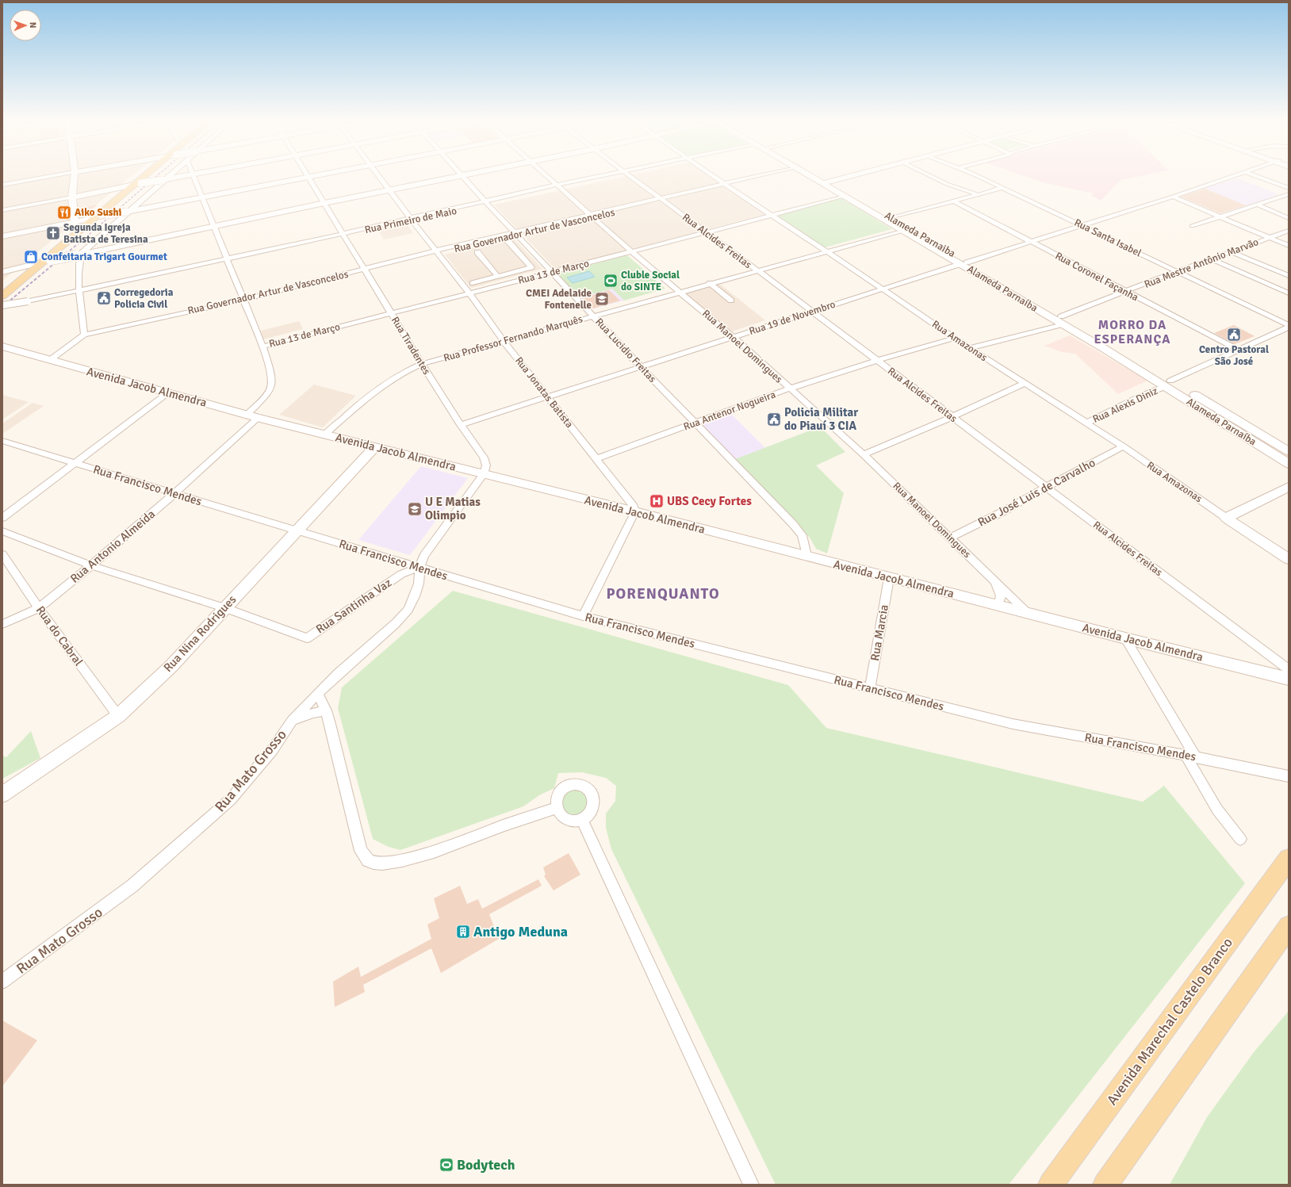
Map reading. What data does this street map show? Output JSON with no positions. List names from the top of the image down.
{
  "streets": {
    "main road": [
      "Alameda Parnaiba",
      "Alameda Parnaíba",
      "Rua Amazonas",
      "Avenida Jacob Almendra",
      "Rua Nina Rodrigues",
      "Avenida Marechal Castelo Branco"
    ],
    "street": [
      "Rua Primeiro de Maio",
      "Rua Governador Artur de Vasconcelos",
      "Rua Santa Isabel",
      "Rua Alcides Freitas",
      "Rua Mestre Antônio Marvão",
      "Rua 13 de Março",
      "Rua Coronel Façanha",
      "Rua 19 de Novembro",
      "Rua Professor Fernando Marquês",
      "Rua Tiradentes",
      "Rua Manoel Domingues",
      "Rua Lucidio Freitas",
      "Rua Jonatas Batista",
      "Rua Alexis Diniz",
      "Rua Antenor Nogueira",
      "Rua Francisco Mendes",
      "Rua José Luis de Carvalho",
      "Rua Antonio Almeida",
      "Rua Santinha Vaz",
      "Rua Marcia",
      "Rua do Cabral",
      "Rua Mato Grosso"
    ]
  },
  "crossings": [
    ["Rua Primeiro de Maio", "Rua Tiradentes"],
    ["Rua Primeiro de Maio", "Rua Manoel Domingues"],
    ["Rua Primeiro de Maio", "Rua Lucidio Freitas"],
    ["Rua Primeiro de Maio", "Rua Jonatas Batista"],
    ["Rua Governador Artur de Vasconcelos", "Rua Alcides Freitas"],
    ["Rua Governador Artur de Vasconcelos", "Rua Amazonas"],
    ["Rua Governador Artur de Vasconcelos", "Rua Tiradentes"],
    ["Rua Governador Artur de Vasconcelos", "Rua Manoel Domingues"],
    ["Rua Governador Artur de Vasconcelos", "Rua Lucidio Freitas"],
    ["Rua Governador Artur de Vasconcelos", "Avenida Jacob Almendra"],
    ["Rua Governador Artur de Vasconcelos", "Rua Jonatas Batista"],
    ["Alameda Parnaiba", "Rua Mestre Antônio Marvão"],
    ["Alameda Parnaiba", "Alameda Parnaíba"],
    ["Alameda Parnaiba", "Rua 19 de Novembro"],
    ["Alameda Parnaiba", "Rua Alexis Diniz"],
    ["Rua Santa Isabel", "Rua Mestre Antônio Marvão"],
    ["Rua Santa Isabel", "Rua 19 de Novembro"],
    ["Rua Santa Isabel", "Rua Alexis Diniz"],
    ["Rua Alcides Freitas", "Rua 13 de Março"],
    ["Rua Alcides Freitas", "Rua 19 de Novembro"],
    ["Rua Alcides Freitas", "Rua Professor Fernando Marquês"],
    ["Rua Alcides Freitas", "Rua Antenor Nogueira"],
    ["Rua Alcides Freitas", "Rua José Luis de Carvalho"],
    ["Rua Mestre Antônio Marvão", "Rua Coronel Façanha"],
    ["Rua Mestre Antônio Marvão", "Rua Amazonas"],
    ["Rua 13 de Março", "Alameda Parnaíba"],
    ["Rua 13 de Março", "Rua Amazonas"],
    ["Rua 13 de Março", "Rua Tiradentes"],
    ["Rua 13 de Março", "Rua Manoel Domingues"],
    ["Rua 13 de Março", "Rua Lucidio Freitas"],
    ["Rua 13 de Março", "Rua Jonatas Batista"],
    ["Rua Coronel Façanha", "Rua 19 de Novembro"],
    ["Rua Coronel Façanha", "Rua Alexis Diniz"],
    ["Alameda Parnaíba", "Rua 19 de Novembro"],
    ["Alameda Parnaíba", "Rua Professor Fernando Marquês"],
    ["Alameda Parnaíba", "Rua Alexis Diniz"],
    ["Rua 19 de Novembro", "Rua Amazonas"],
    ["Rua 19 de Novembro", "Rua Tiradentes"],
    ["Rua 19 de Novembro", "Rua Manoel Domingues"],
    ["Rua 19 de Novembro", "Rua Lucidio Freitas"],
    ["Rua 19 de Novembro", "Rua Jonatas Batista"],
    ["Rua Professor Fernando Marquês", "Rua Amazonas"],
    ["Rua Professor Fernando Marquês", "Rua Tiradentes"],
    ["Rua Professor Fernando Marquês", "Rua Manoel Domingues"],
    ["Rua Professor Fernando Marquês", "Rua Lucidio Freitas"],
    ["Rua Professor Fernando Marquês", "Avenida Jacob Almendra"],
    ["Rua Professor Fernando Marquês", "Rua Jonatas Batista"],
    ["Rua Amazonas", "Rua Alexis Diniz"],
    ["Rua Amazonas", "Rua Antenor Nogueira"],
    ["Rua Amazonas", "Rua José Luis de Carvalho"],
    ["Rua Tiradentes", "Avenida Jacob Almendra"],
    ["Rua Manoel Domingues", "Avenida Jacob Almendra"],
    ["Rua Manoel Domingues", "Rua Antenor Nogueira"],
    ["Rua Manoel Domingues", "Rua José Luis de Carvalho"],
    ["Rua Lucidio Freitas", "Avenida Jacob Almendra"],
    ["Rua Lucidio Freitas", "Rua Antenor Nogueira"],
    ["Avenida Jacob Almendra", "Rua Jonatas Batista"],
    ["Avenida Jacob Almendra", "Rua Antonio Almeida"],
    ["Avenida Jacob Almendra", "Rua Marcia"],
    ["Avenida Jacob Almendra", "Rua Nina Rodrigues"],
    ["Rua Jonatas Batista", "Rua Antenor Nogueira"],
    ["Rua Francisco Mendes", "Rua Antonio Almeida"],
    ["Rua Francisco Mendes", "Rua Santinha Vaz"],
    ["Rua Francisco Mendes", "Rua Marcia"],
    ["Rua Francisco Mendes", "Rua Nina Rodrigues"],
    ["Rua Francisco Mendes", "Rua Mato Grosso"],
    ["Rua Antonio Almeida", "Rua do Cabral"],
    ["Rua Santinha Vaz", "Rua Nina Rodrigues"],
    ["Rua Santinha Vaz", "Rua Mato Grosso"],
    ["Rua Nina Rodrigues", "Rua do Cabral"]
  ],
  "districts": ["MORRO DA ESPERANÇA", "PORENQUANTO"],
  "places": {
    "restaurant": ["Aiko Sushi"],
    "church": ["Segunda Igreja Batista de Teresina"],
    "shop": ["Confeitaria Trigart Gourmet"],
    "sports": ["Cluble Social do SINTE", "Bodytech"],
    "public building": ["Corregedoria Policia Civil", "Centro Pastoral São José", "Policia Militar do Piauí 3 CIA"],
    "school or university": ["CMEI Adelaide Fontenelle", "U E Matias Olimpio"],
    "hospital": ["UBS Cecy Fortes"],
    "building": ["Antigo Meduna"]
  },
  "north": "right"
}
